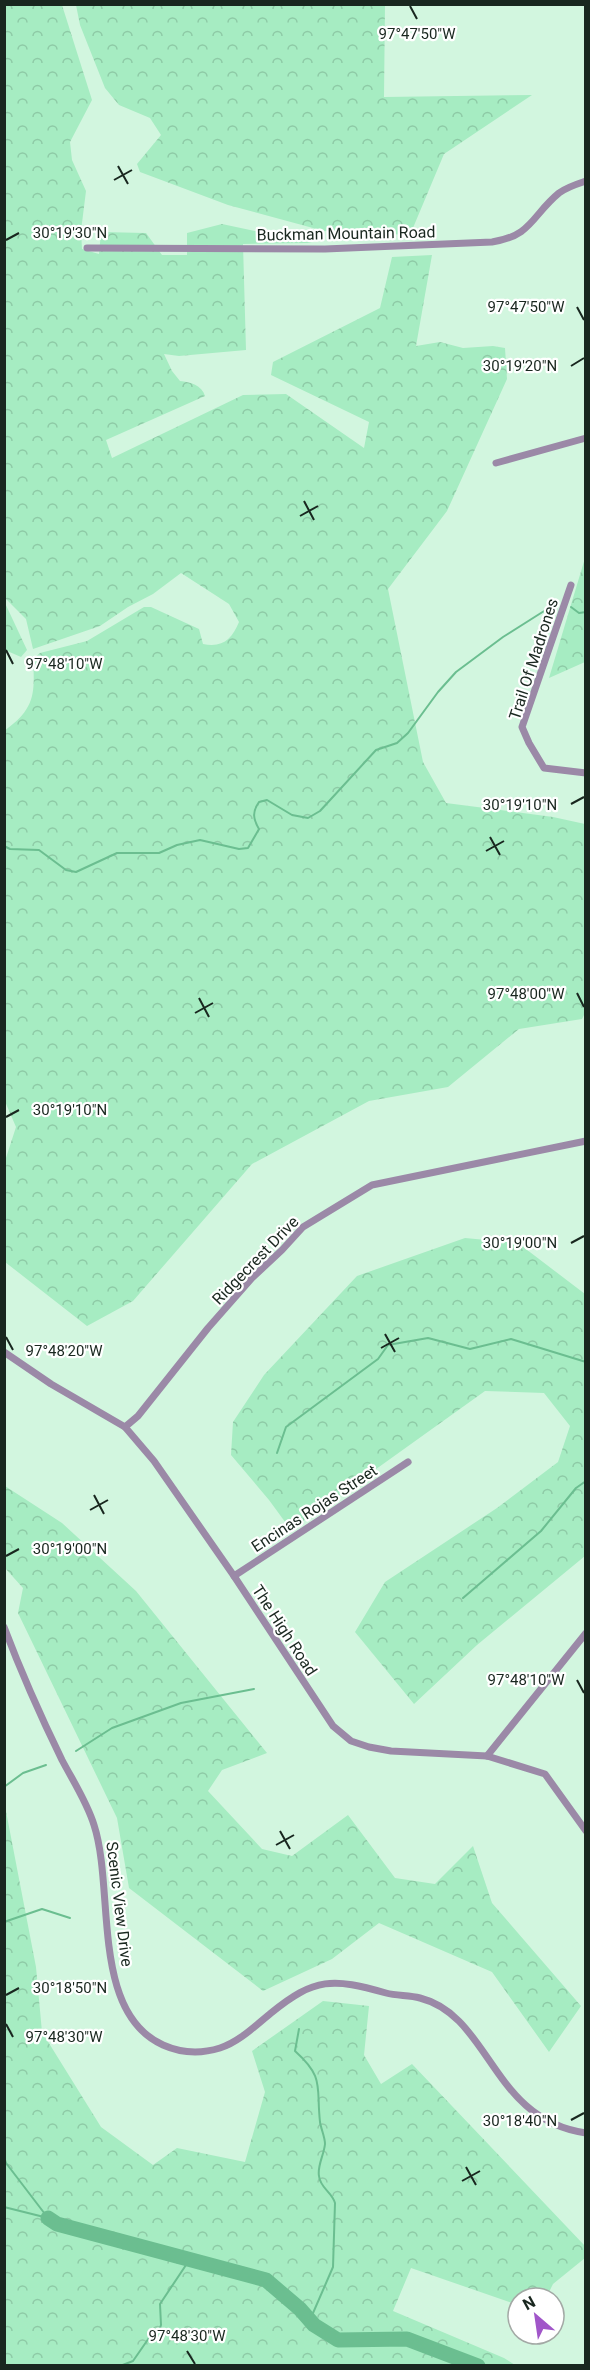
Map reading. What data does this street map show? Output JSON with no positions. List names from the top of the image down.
{
  "streets": {
    "street": [
      "Buckman Mountain Road",
      "Trail Of Madrones",
      "Ridgecrest Drive",
      "Encinas Rojas Street",
      "The High Road",
      "Scenic View Drive"
    ]
  },
  "crossings": [
    ["Ridgecrest Drive", "The High Road"],
    ["Encinas Rojas Street", "The High Road"]
  ],
  "north": "top left",
  "coordinates": [
    "97°47'50\"W",
    "30°19'30\"N",
    "30°19'20\"N",
    "97°48'10\"W",
    "30°19'10\"N",
    "97°48'00\"W",
    "30°19'00\"N",
    "97°48'20\"W",
    "30°18'50\"N",
    "97°48'30\"W",
    "30°18'40\"N"
  ]
}
